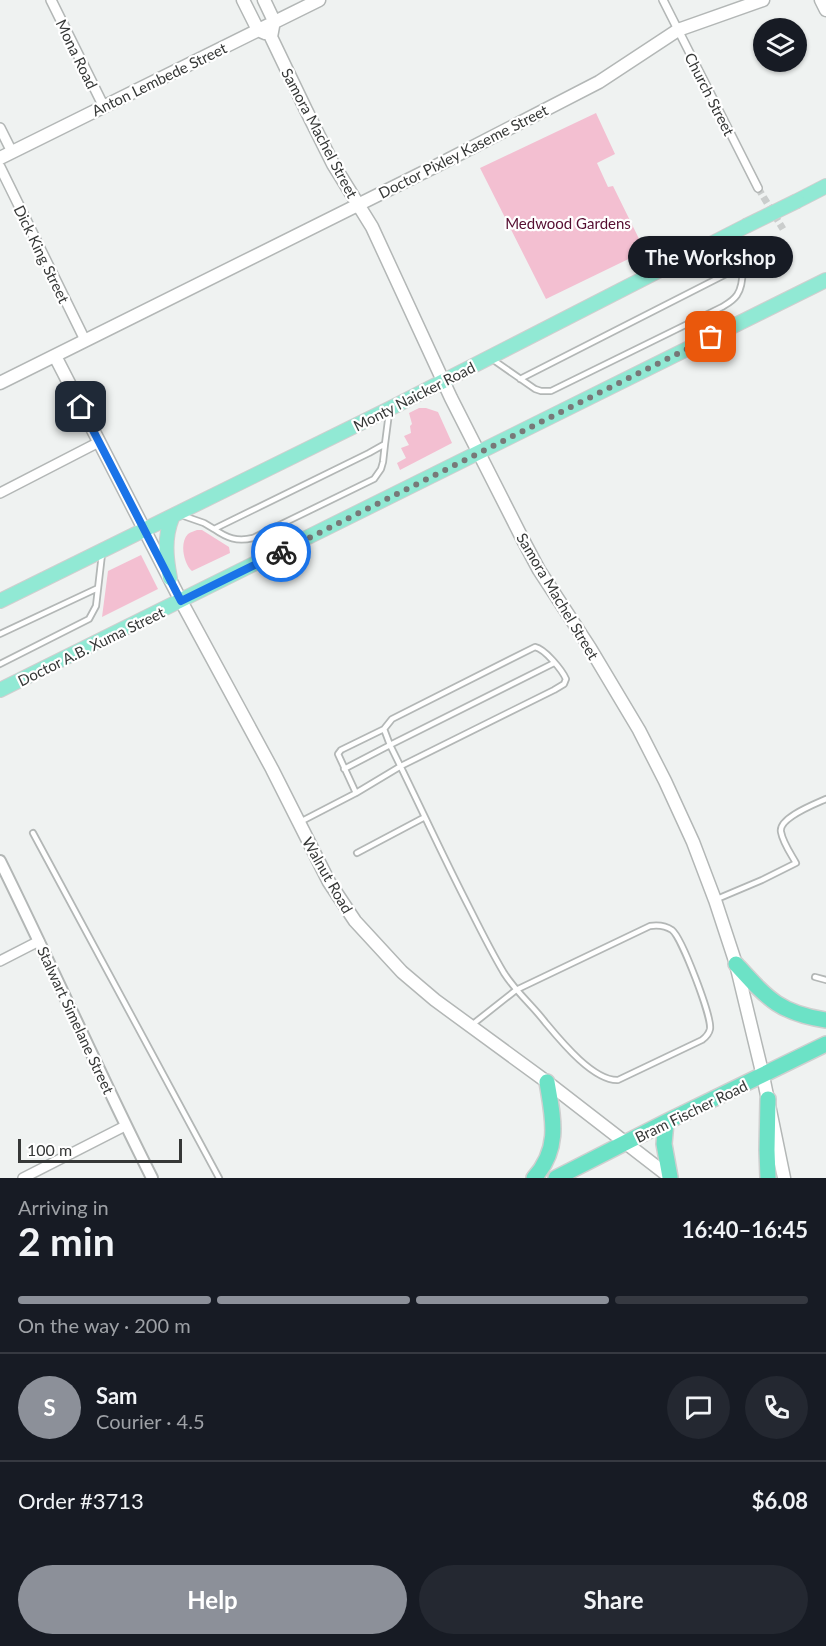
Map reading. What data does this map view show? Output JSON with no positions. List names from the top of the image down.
{
  "streets": {
    "highway": ["Bram Fischer Road"],
    "main road": [
      "Anton Lembede Street",
      "Samora Machel Street",
      "Doctor Pixley Kaseme Street",
      "Monty Naicker Road",
      "Doctor A.B. Xuma Street",
      "Walnut Road"
    ],
    "street": [
      "Mona Road",
      "Church Street",
      "Dick King Street",
      "Stalwart Simelane Street"
    ]
  },
  "crossings": [
    ["Mona Road", "Anton Lembede Street"],
    ["Church Street", "Doctor Pixley Kaseme Street"],
    ["Samora Machel Street", "Doctor Pixley Kaseme Street"],
    ["Samora Machel Street", "Monty Naicker Road"],
    ["Samora Machel Street", "Doctor A.B. Xuma Street"],
    ["Samora Machel Street", "Bram Fischer Road"],
    ["Doctor Pixley Kaseme Street", "Dick King Street"],
    ["Doctor Pixley Kaseme Street", "Walnut Road"],
    ["Monty Naicker Road", "Walnut Road"],
    ["Doctor A.B. Xuma Street", "Walnut Road"],
    ["Walnut Road", "Bram Fischer Road"]
  ],
  "parks": ["Medwood Gardens"],
  "places": ["The Workshop"],
  "scale_bar": "100 m",
  "page": {
    "bubble": "The Workshop",
    "scale": "100 m",
    "heading": ["2 min", "Arriving in", "16:40–16:45"],
    "panel": [
      "Sam",
      "Courier · 4.5",
      "Order #3713",
      "$6.08"
    ],
    "bar": "On the way · 200 m",
    "round": "S",
    "buttons": ["Help", "Share"]
  }
}
